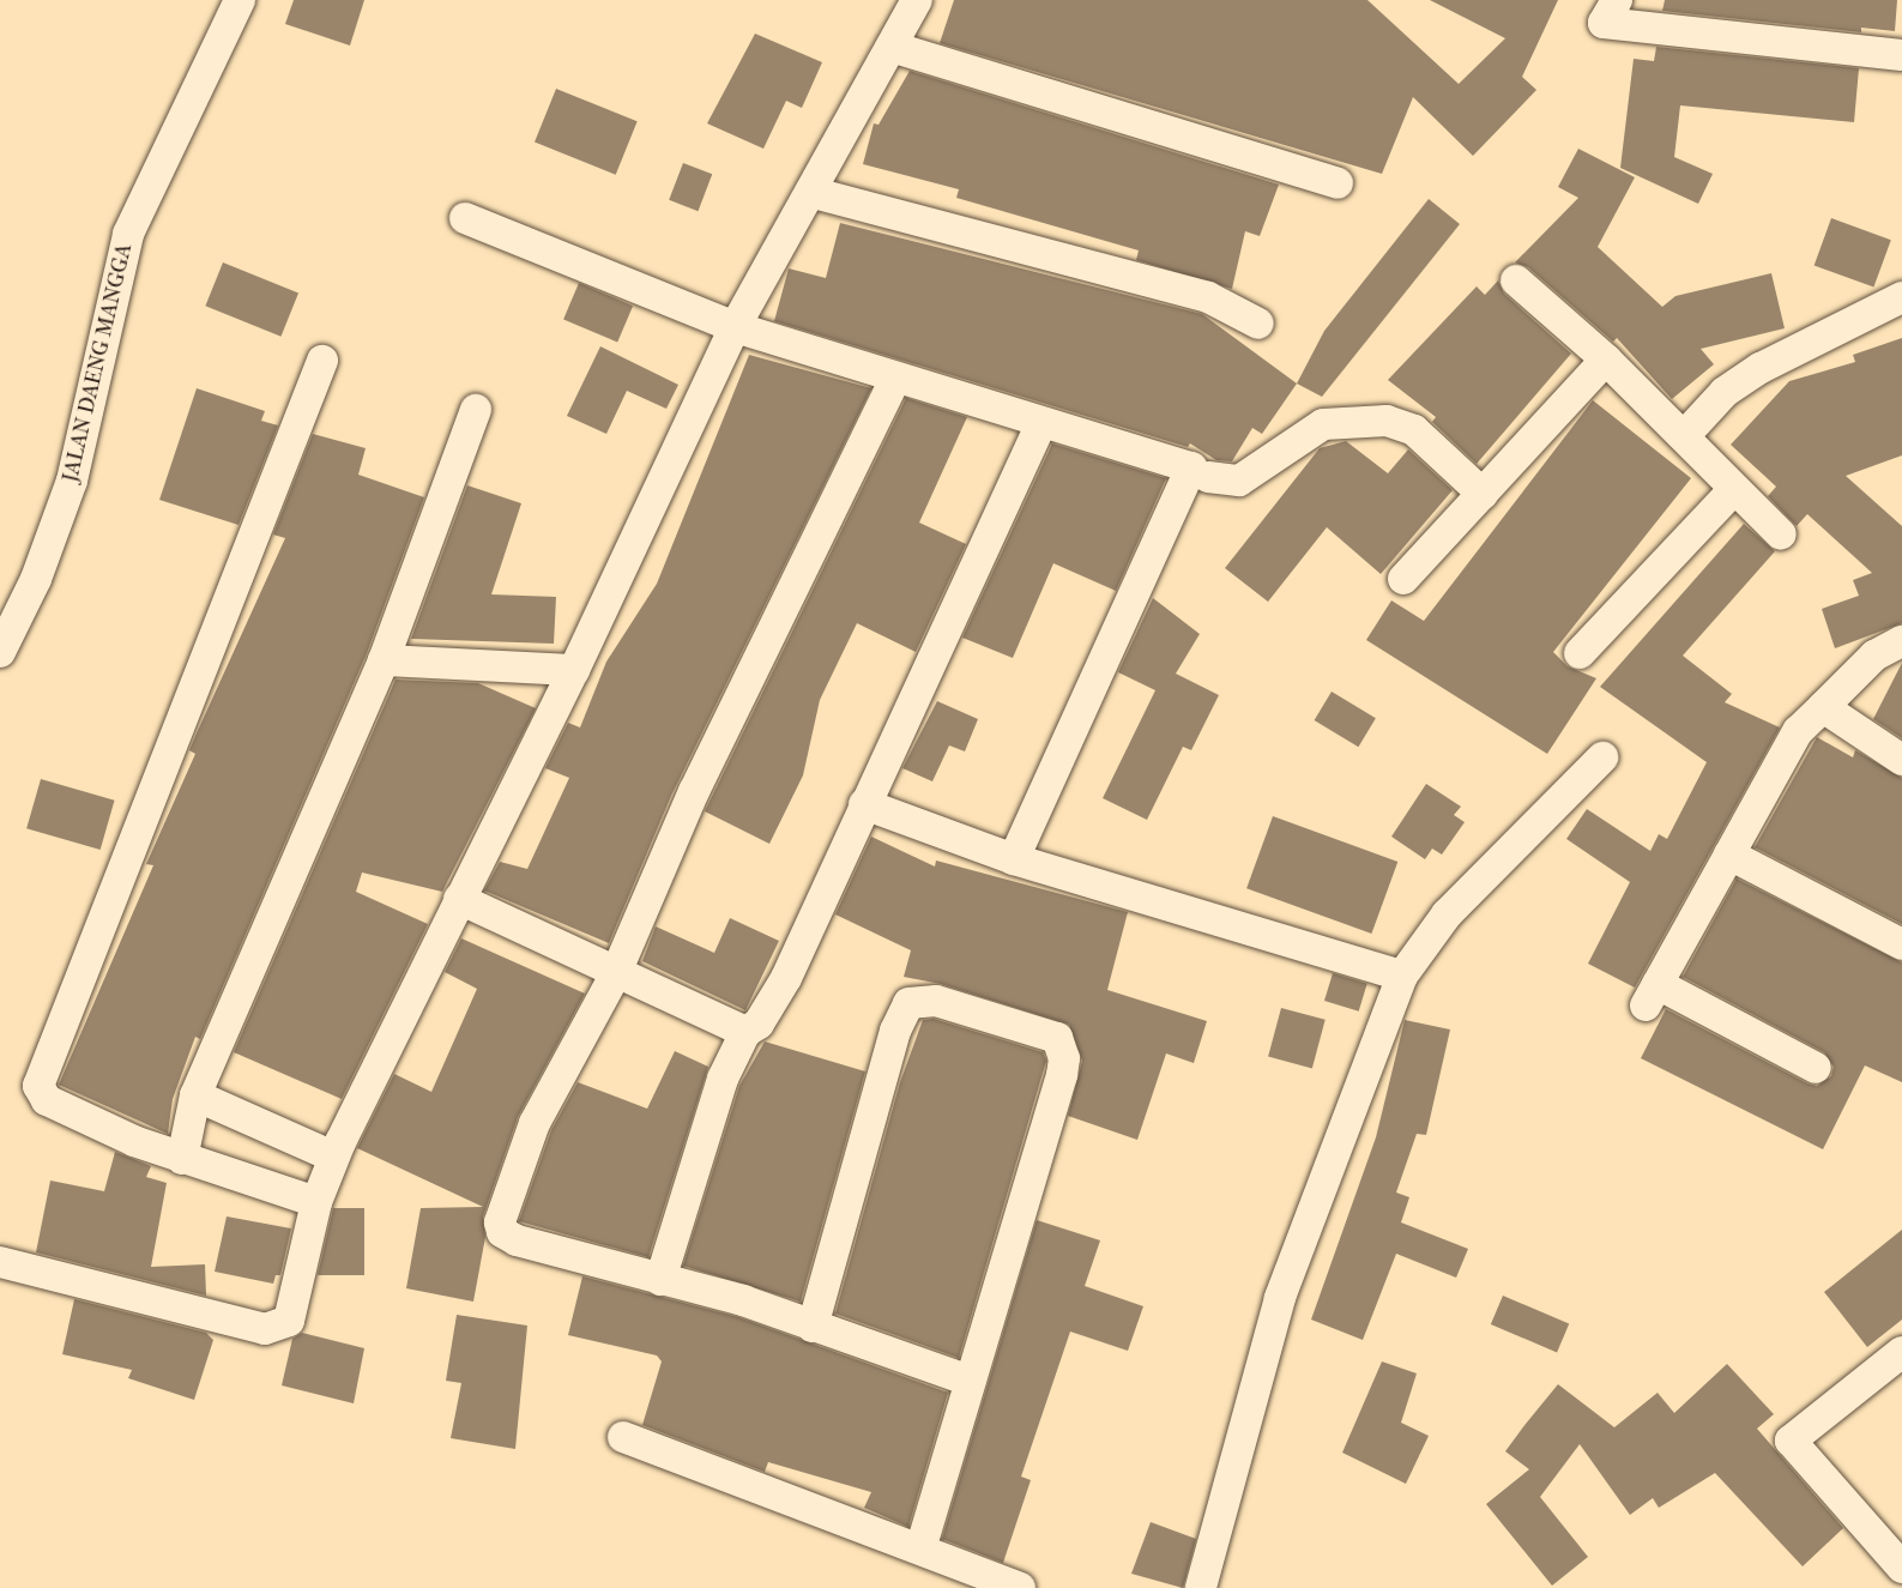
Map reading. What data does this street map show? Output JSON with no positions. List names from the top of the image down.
{
  "streets": {
    "street": ["JALAN DAENG MANGGA"]
  }
}
